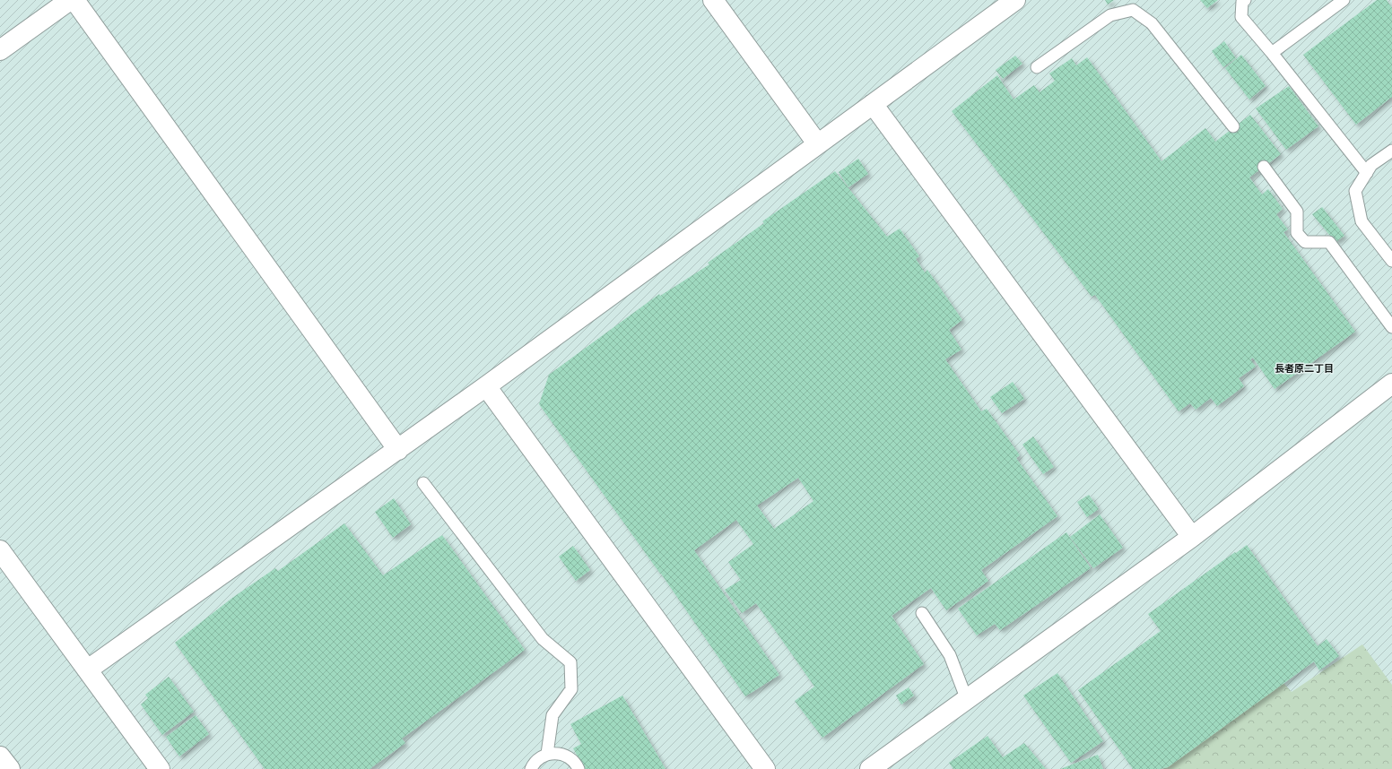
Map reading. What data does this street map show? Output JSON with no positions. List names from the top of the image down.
{
  "districts": ["長者原二丁目"]
}
